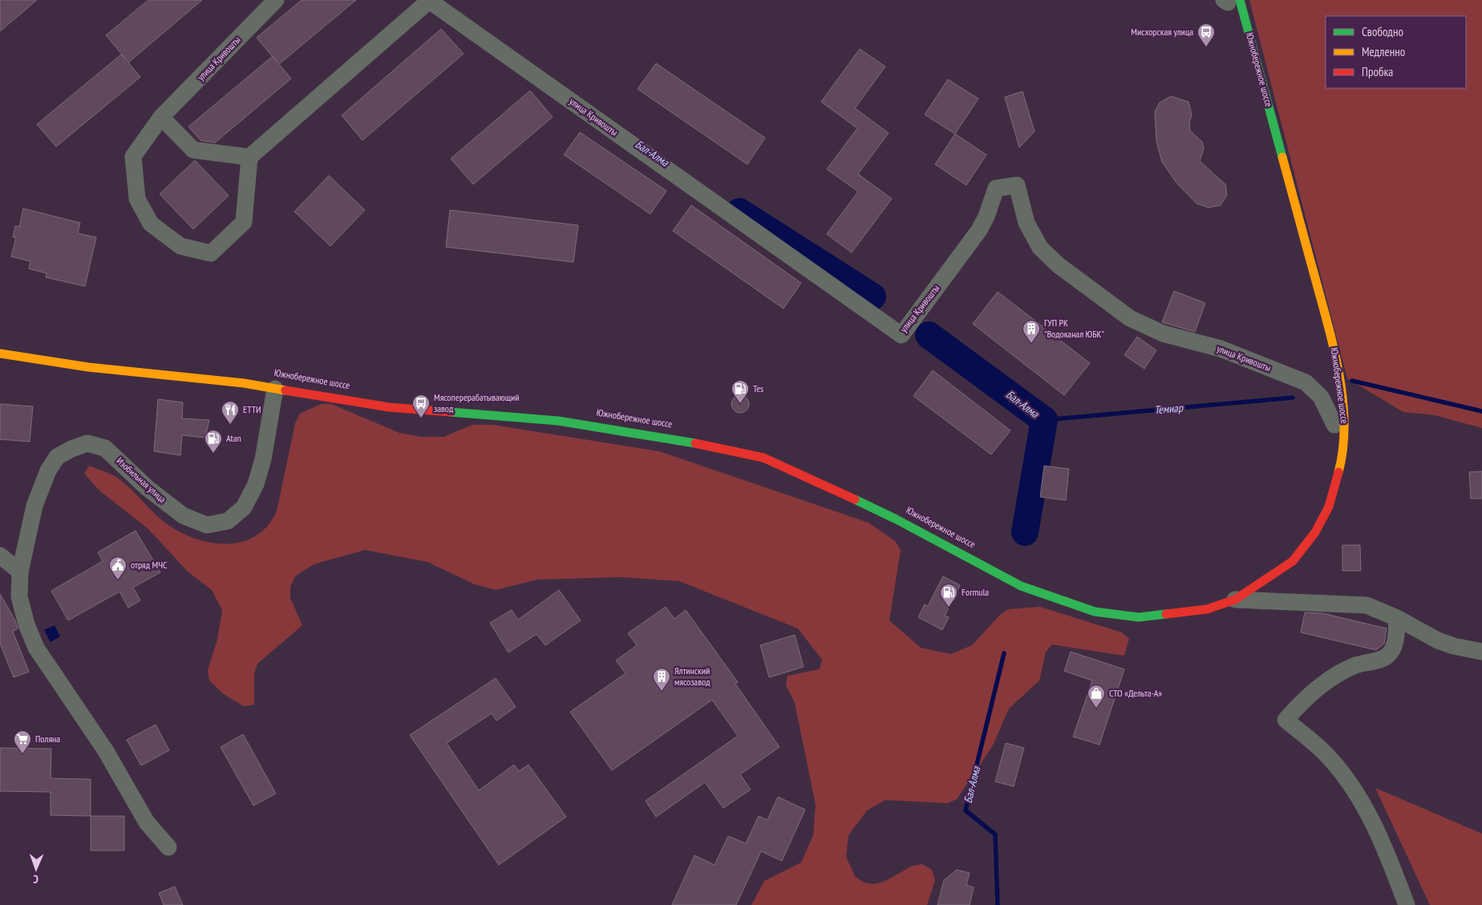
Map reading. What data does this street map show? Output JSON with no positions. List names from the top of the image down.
{
  "streets": {
    "highway": ["Южнобережное шоссе"],
    "street": ["улица Кривошты", "Изобильная улица"]
  },
  "crossings": [
    ["улица Кривошты", "Южнобережное шоссе"],
    ["Южнобережное шоссе", "Изобильная улица"]
  ],
  "water": ["Бал-Алма", "Темиар"],
  "places": {
    "bus stop": ["Мисхорская улица", "Мясоперерабатывающий завод"],
    "building": ["ГУП РК \"Водоканал ЮБК\"", "Ялтинский мясозавод"],
    "fuel station": ["Tes", "Atan", "Formula"],
    "restaurant": ["ЕТТИ"],
    "public building": ["отряд МЧС"],
    "shop": ["СТО «Дельта-А»"],
    "supermarket": ["Поляна"]
  },
  "legend": ["Свободно", "Медленно", "Пробка"],
  "north": "bottom"
}
